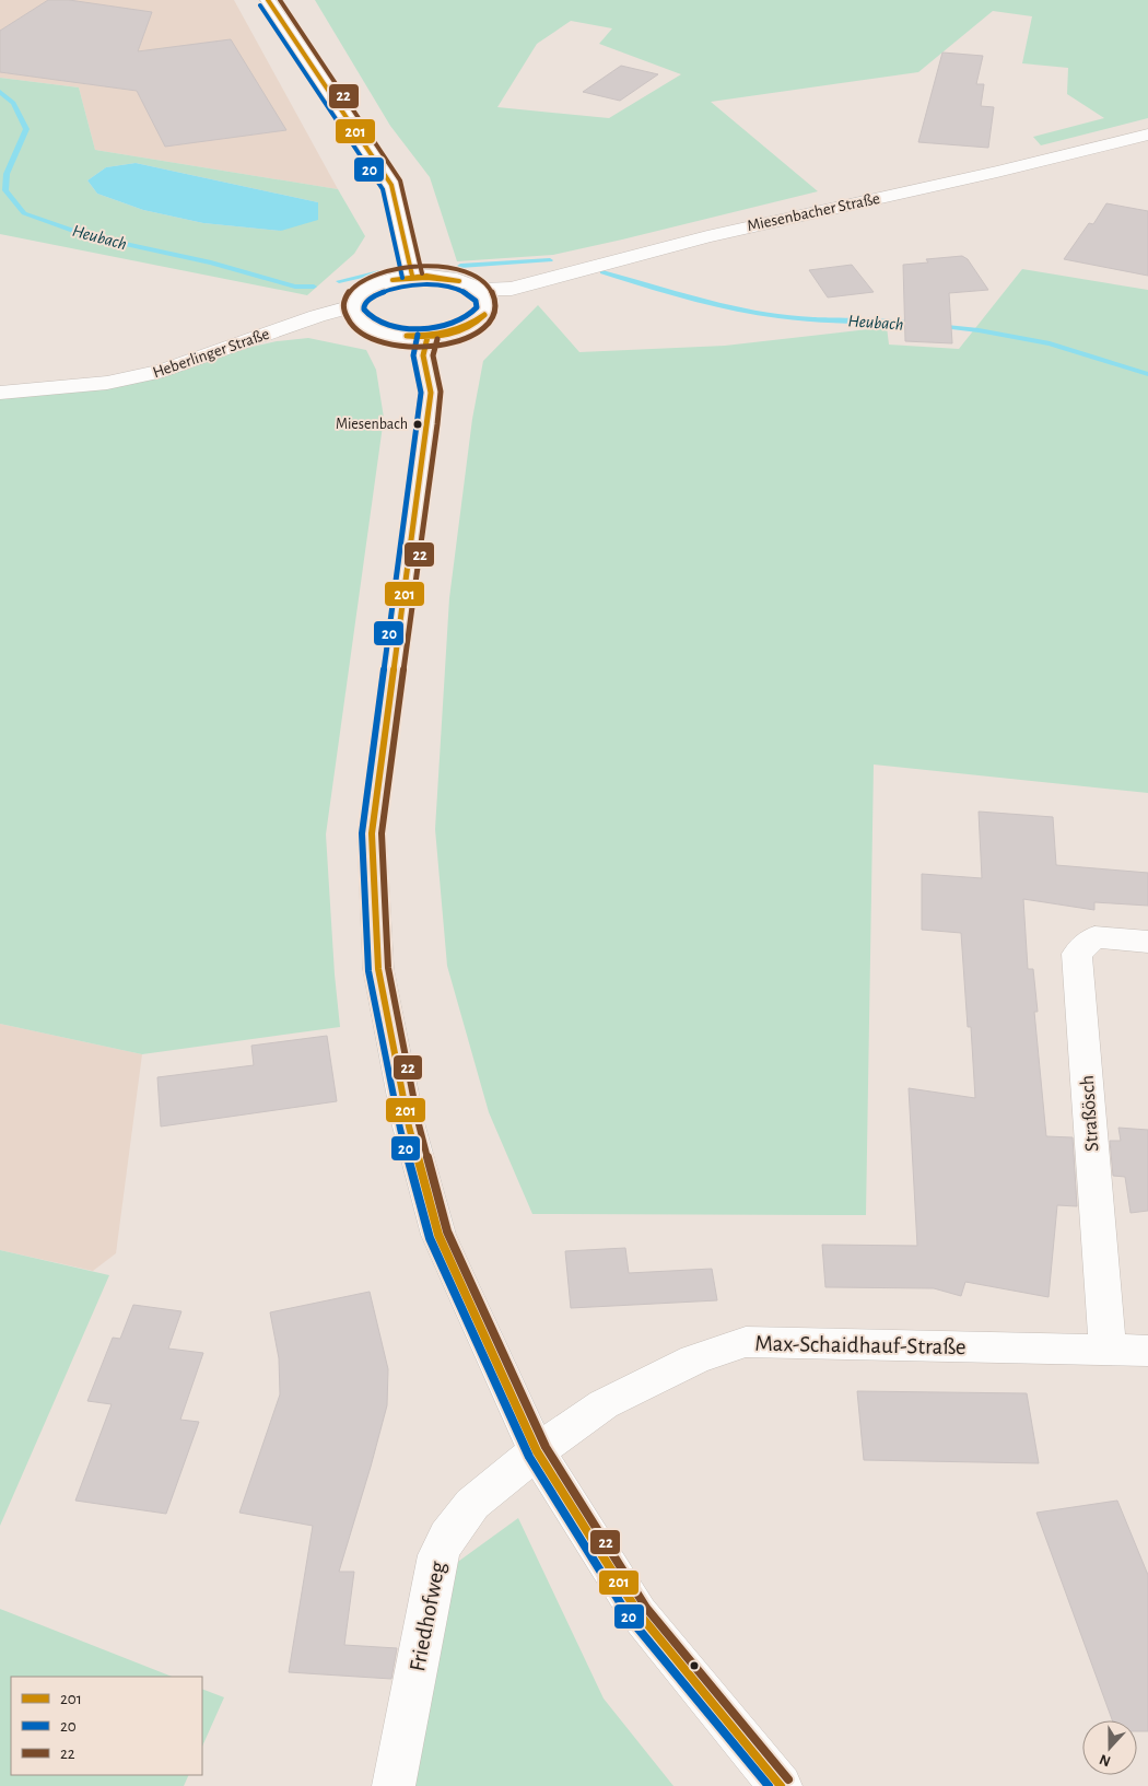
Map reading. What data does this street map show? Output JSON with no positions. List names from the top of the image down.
{
  "streets": {
    "main road": [
      "Miesenbacher Straße",
      "Heberlinger Straße",
      "Straßösch",
      "Max-Schaidhauf-Straße",
      "Friedhofweg"
    ]
  },
  "crossings": [
    ["Straßösch", "Max-Schaidhauf-Straße"],
    ["Max-Schaidhauf-Straße", "Friedhofweg"]
  ],
  "water": ["Heubach"],
  "places": ["Miesenbach"],
  "lines": ["transit line 201", "transit line 22", "transit line 20"],
  "legend": ["201", "20", "22"],
  "north": "bottom"
}
